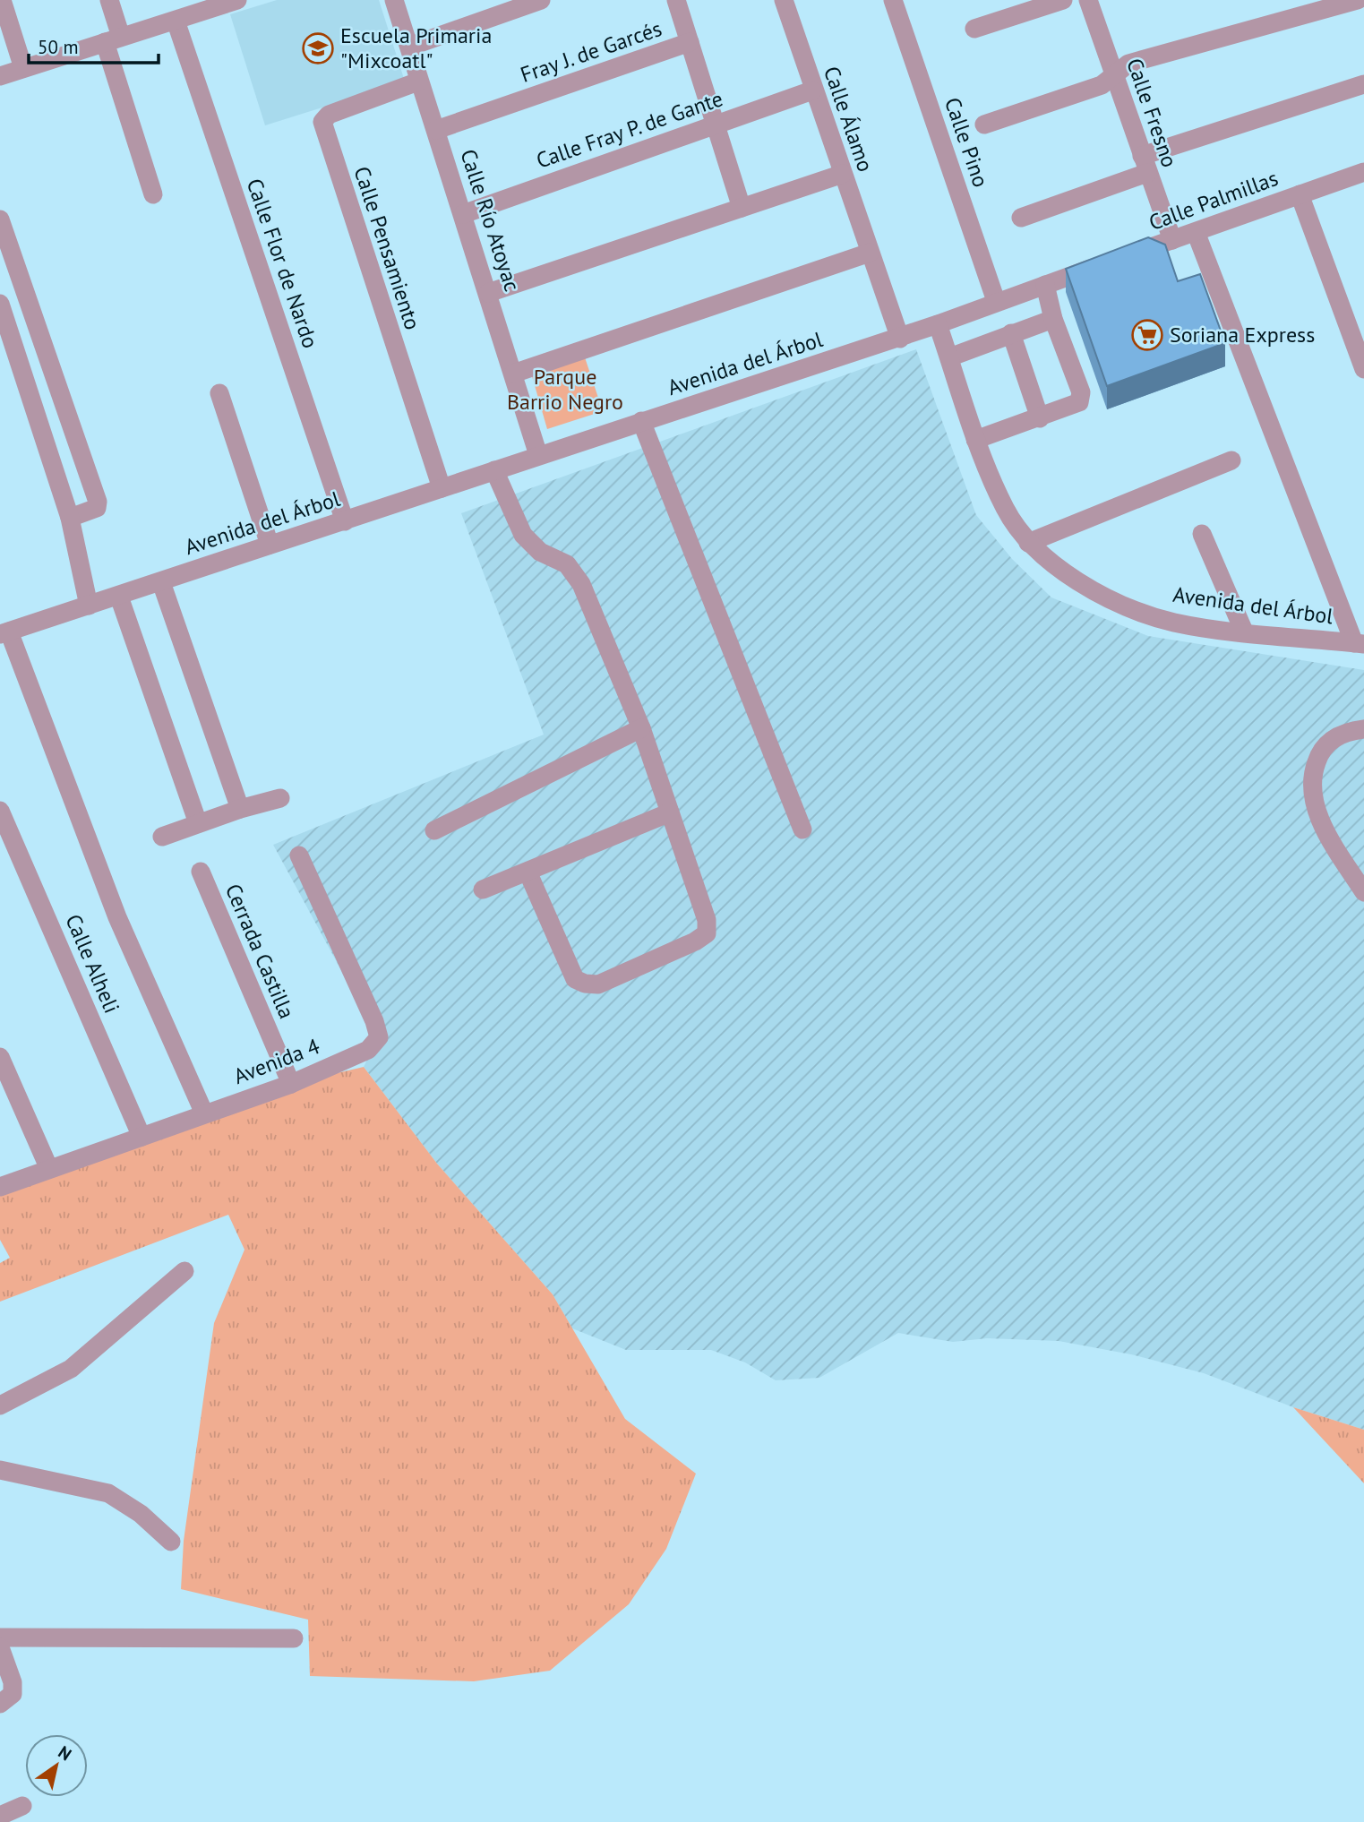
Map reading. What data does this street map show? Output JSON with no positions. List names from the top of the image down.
{
  "streets": {
    "street": [
      "Fray J. de Garcés",
      "Calle Fresno",
      "Calle Álamo",
      "Calle Fray P. de Gante",
      "Calle Pino",
      "Calle Palmillas",
      "Calle Río Atoyac",
      "Calle Pensamiento",
      "Calle Flor de Nardo",
      "Avenida del Árbol",
      "Cerrada Castilla",
      "Calle Alheli",
      "Avenida 4"
    ]
  },
  "crossings": [
    ["Fray J. de Garcés", "Calle Río Atoyac"],
    ["Calle Fresno", "Calle Palmillas"],
    ["Calle Álamo", "Calle Fray P. de Gante"],
    ["Calle Álamo", "Avenida del Árbol"],
    ["Calle Fray P. de Gante", "Calle Río Atoyac"],
    ["Calle Río Atoyac", "Calle Pensamiento"],
    ["Calle Río Atoyac", "Avenida del Árbol"],
    ["Calle Pensamiento", "Avenida del Árbol"],
    ["Calle Flor de Nardo", "Avenida del Árbol"],
    ["Cerrada Castilla", "Avenida 4"],
    ["Calle Alheli", "Avenida 4"]
  ],
  "parks": ["Parque Barrio Negro"],
  "places": {
    "school or university": ["Escuela Primaria \"Mixcoatl\""],
    "supermarket": ["Soriana Express"]
  },
  "scale_bar": "50 m",
  "north": "top right"
}
